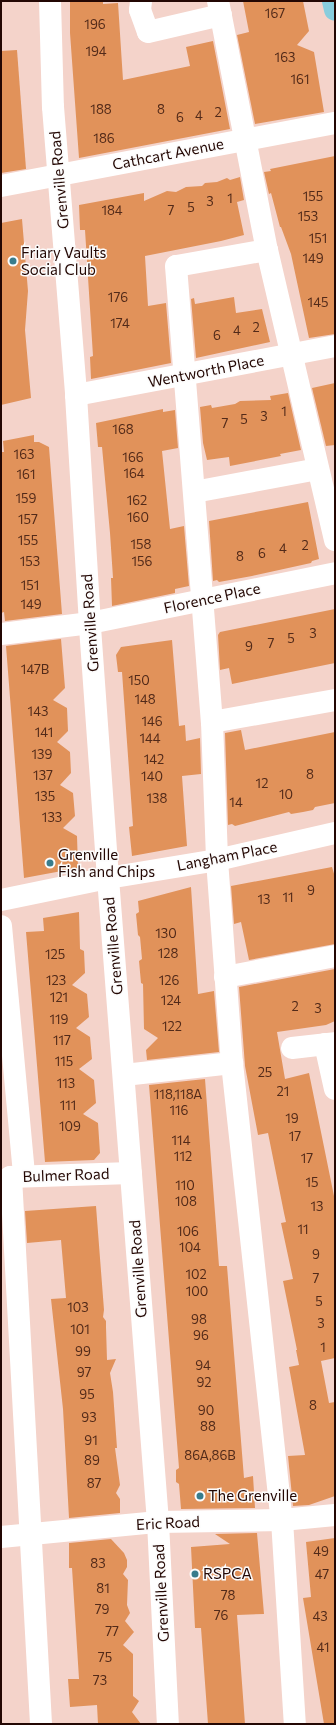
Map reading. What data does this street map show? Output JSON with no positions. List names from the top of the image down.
{
  "streets": {
    "street": [
      "Cathcart Avenue",
      "Grenville Road",
      "Wentworth Place",
      "Florence Place",
      "Langham Place",
      "Bulmer Road",
      "Eric Road"
    ]
  },
  "crossings": [
    ["Cathcart Avenue", "Grenville Road"],
    ["Grenville Road", "Wentworth Place"],
    ["Grenville Road", "Florence Place"],
    ["Grenville Road", "Langham Place"],
    ["Grenville Road", "Bulmer Road"],
    ["Grenville Road", "Eric Road"]
  ],
  "places": [
    "Friary Vaults Social Club",
    "Grenville Fish and Chips",
    "The Grenville",
    "RSPCA"
  ],
  "house_numbers": [
    "167",
    "196",
    "194",
    "163",
    "161",
    "188",
    "8",
    "2",
    "4",
    "6",
    "186",
    "155",
    "1",
    "3",
    "5",
    "184",
    "7",
    "153",
    "151",
    "149",
    "176",
    "145",
    "174",
    "2",
    "4",
    "6",
    "1",
    "3",
    "5",
    "7",
    "168",
    "163",
    "166",
    "164",
    "161",
    "159",
    "162",
    "160",
    "157",
    "155",
    "158",
    "2",
    "4",
    "6",
    "8",
    "153",
    "156",
    "151",
    "149",
    "3",
    "5",
    "7",
    "9",
    "147B",
    "150",
    "148",
    "143",
    "146",
    "141",
    "144",
    "139",
    "142",
    "8",
    "137",
    "140",
    "12",
    "10",
    "135",
    "138",
    "14",
    "133",
    "9",
    "11",
    "13",
    "130",
    "128",
    "125",
    "123",
    "126",
    "121",
    "124",
    "2",
    "3",
    "119",
    "122",
    "117",
    "115",
    "25",
    "113",
    "21",
    "118,118A",
    "111",
    "116",
    "19",
    "109",
    "17",
    "114",
    "112",
    "17",
    "15",
    "110",
    "108",
    "13",
    "11",
    "106",
    "104",
    "9",
    "102",
    "7",
    "100",
    "5",
    "103",
    "98",
    "3",
    "101",
    "96",
    "1",
    "99",
    "94",
    "97",
    "92",
    "95",
    "8",
    "90",
    "93",
    "88",
    "91",
    "86A,86B",
    "89",
    "87",
    "49",
    "83",
    "47",
    "81",
    "78",
    "79",
    "76",
    "43",
    "77",
    "41",
    "75",
    "73"
  ]
}
